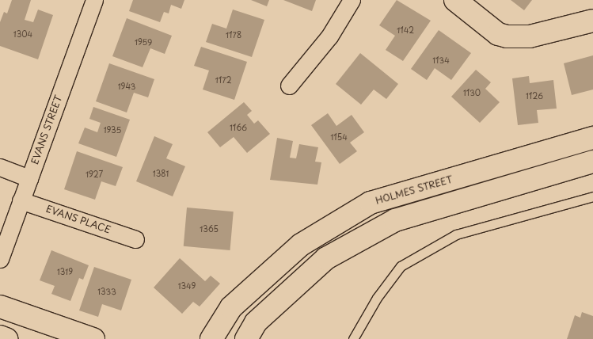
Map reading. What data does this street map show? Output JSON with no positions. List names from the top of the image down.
{
  "streets": {
    "main road": ["HOLMES STREET"],
    "street": ["EVANS STREET", "EVANS PLACE"]
  },
  "crossings": [
    ["EVANS STREET", "EVANS PLACE"]
  ],
  "house_numbers": [
    "1142",
    "1304",
    "1178",
    "1959",
    "1134",
    "1172",
    "1943",
    "1130",
    "1126",
    "1166",
    "1935",
    "1154",
    "1381",
    "1927",
    "1365",
    "1319",
    "1349",
    "1333"
  ]
}
